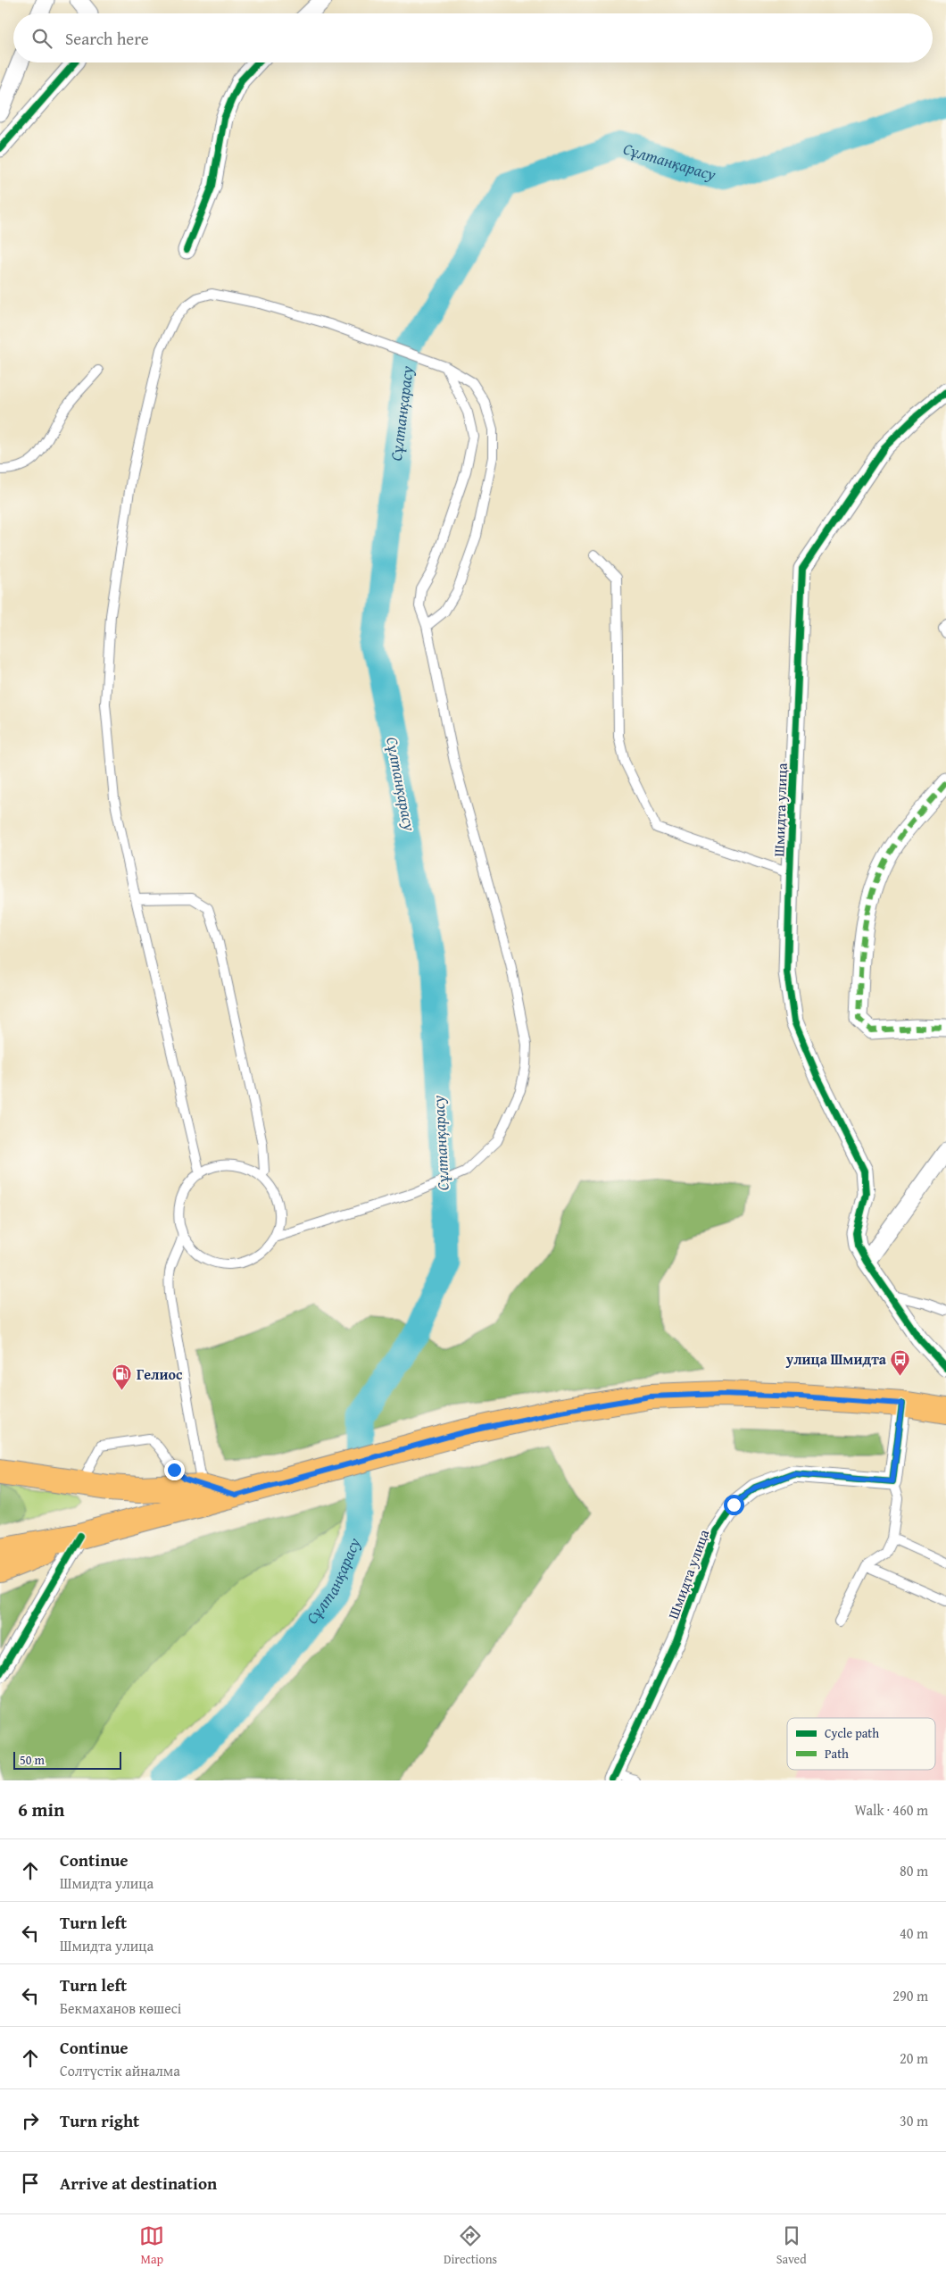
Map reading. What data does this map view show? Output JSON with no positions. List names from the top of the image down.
{
  "streets": {
    "street": ["Шмидта улица"]
  },
  "water": ["Сұлтанқарасу"],
  "places": {
    "bus stop": ["улица Шмидта"],
    "fuel station": ["Гелиос"]
  },
  "legend": ["Cycle path", "Path"],
  "scale_bar": "50 m",
  "page": {
    "search": "Search here",
    "scale": "50 m",
    "heading": ["6 min", "Walk · 460 m"],
    "list": [
      ["Continue", "Шмидта улица", "80 m"],
      ["Turn left", "Шмидта улица", "40 m"],
      ["Turn left", "Бекмаханов көшесі", "290 m"],
      ["Continue", "Солтүстік айналма", "20 m"],
      ["Turn right", "30 m"],
      "Arrive at destination"
    ],
    "nav": ["Map", "Directions", "Saved"]
  }
}
